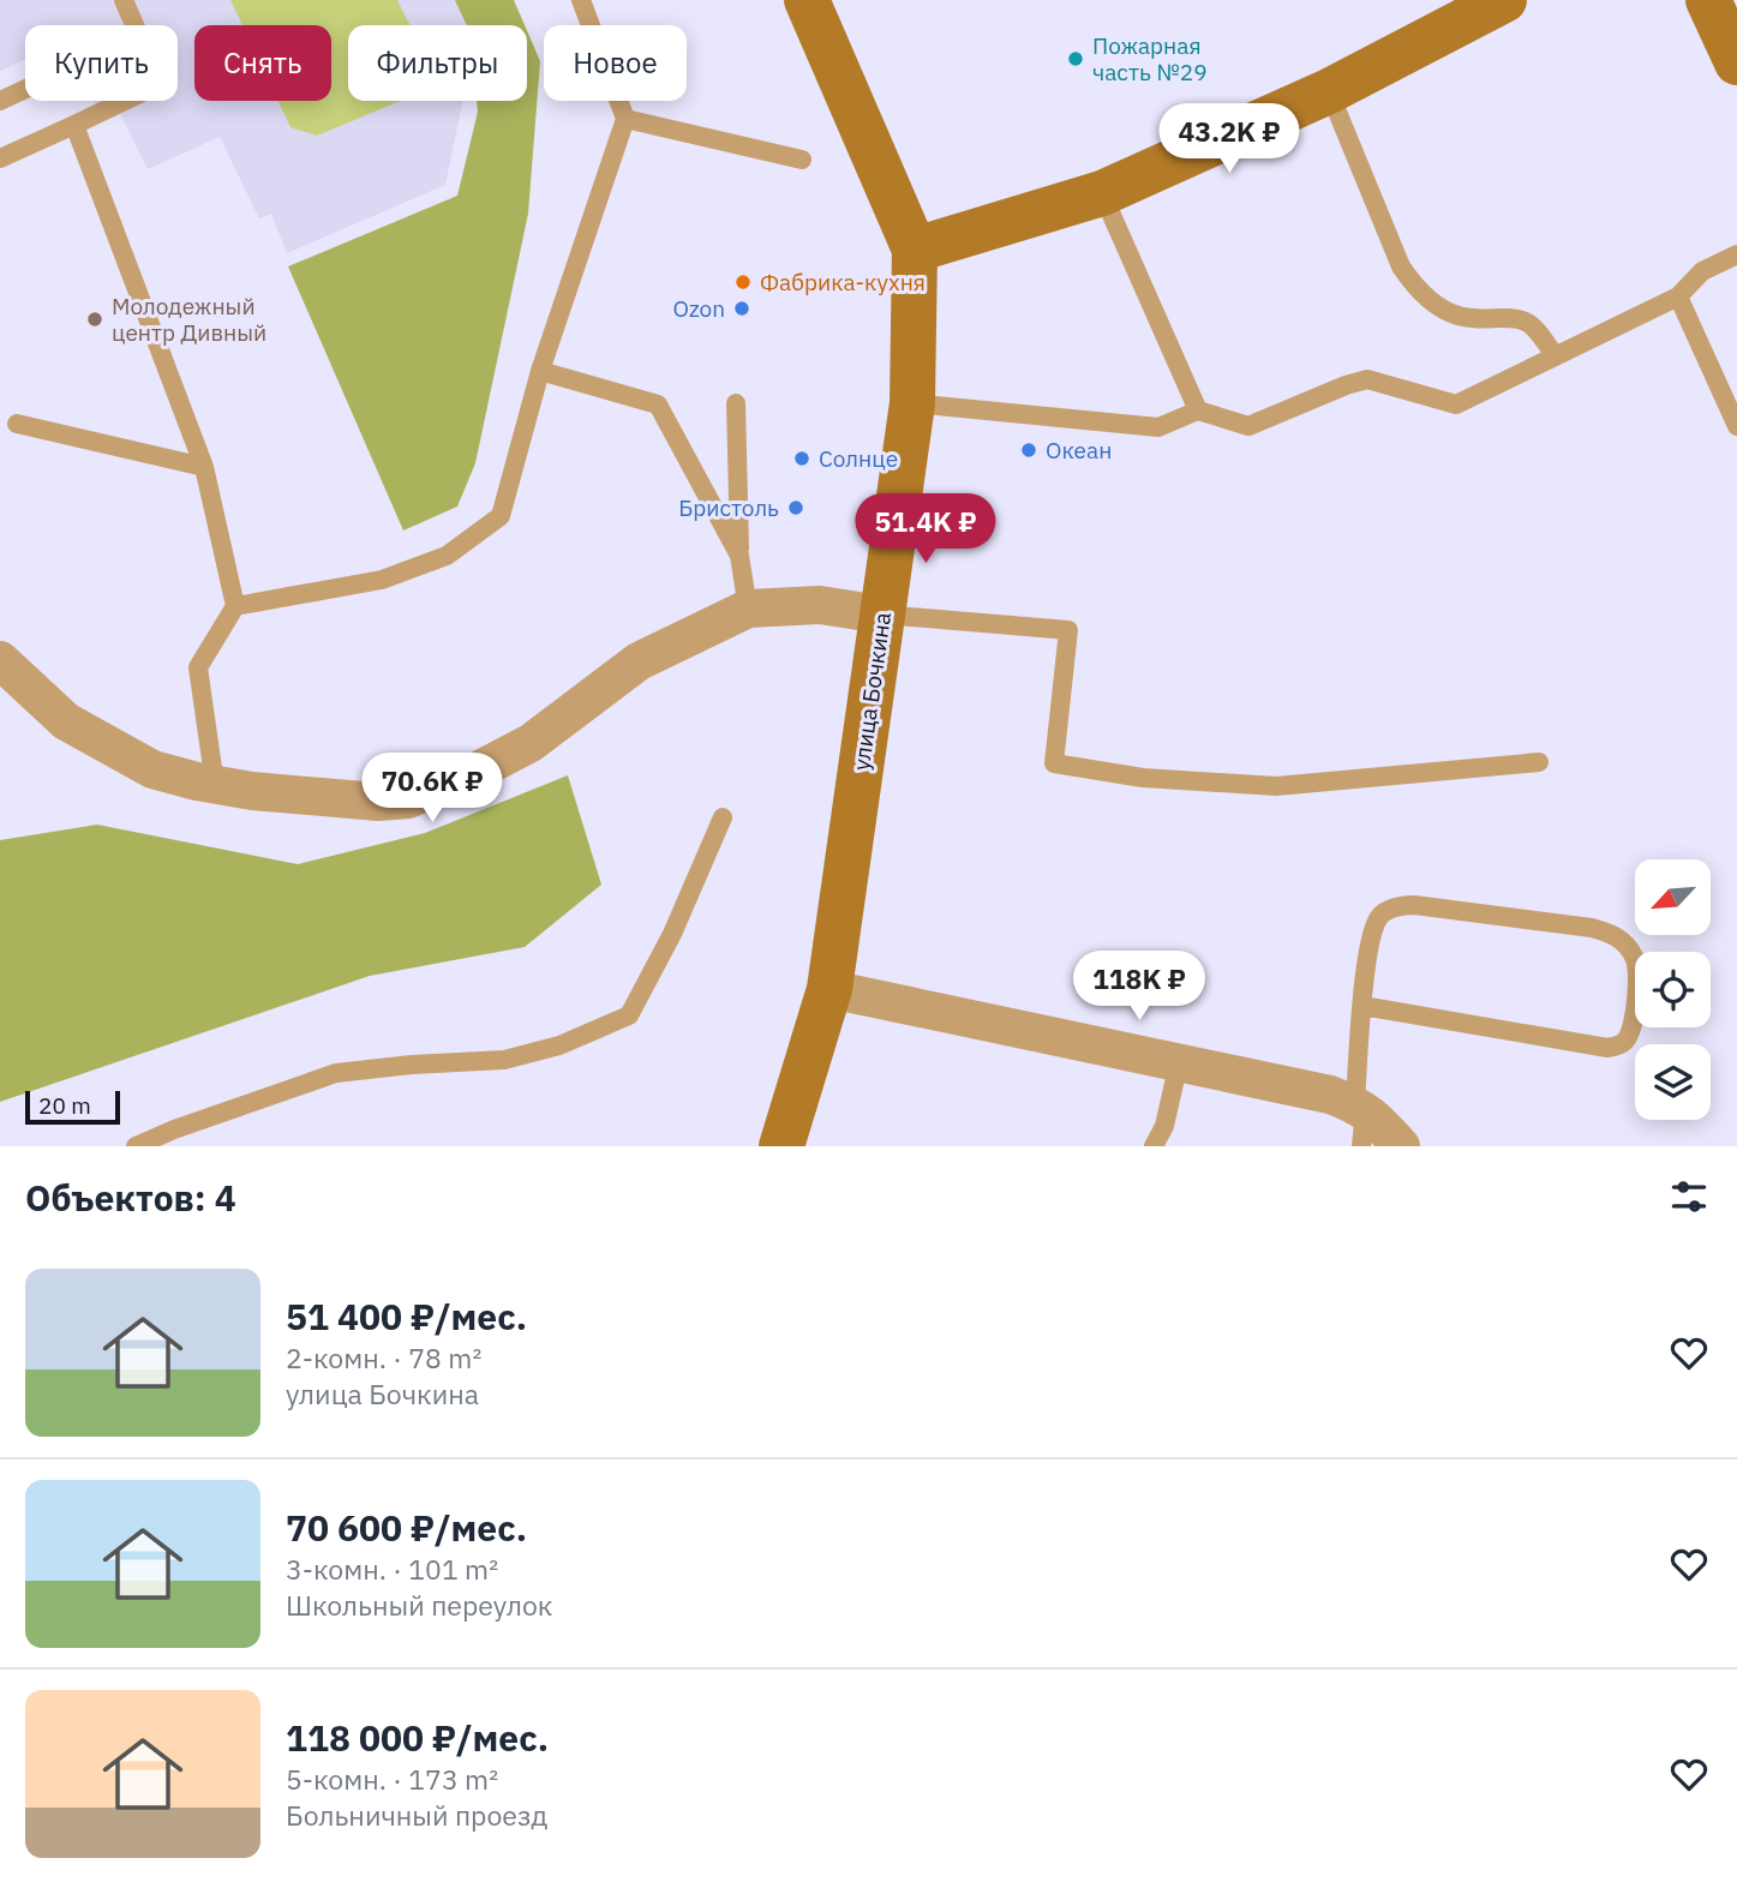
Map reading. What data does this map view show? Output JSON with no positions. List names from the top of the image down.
{
  "streets": {
    "main road": ["улица Бочкина"]
  },
  "places": [
    "Пожарная часть №29",
    "Фабрика-кухня",
    "Ozon",
    "Молодежный центр Дивный",
    "Океан",
    "Солнце",
    "Бристоль"
  ],
  "scale_bar": "20 m",
  "north": "bottom left",
  "page": {
    "chip": [
      "Купить",
      "Снять",
      "Фильтры",
      "Новое"
    ],
    "price": [
      "43.2K ₽",
      "51.4K ₽",
      "70.6K ₽",
      "118K ₽"
    ],
    "scale": "20 m",
    "heading": "Объектов: 4",
    "list": [
      {
        "name": "51 400 ₽/мес.",
        "note": "2-комн. · 78 m² · улица Бочкина"
      },
      {
        "name": "70 600 ₽/мес.",
        "note": "3-комн. · 101 m² · Школьный переулок"
      },
      {
        "name": "118 000 ₽/мес.",
        "note": "5-комн. · 173 m² · Больничный проезд"
      }
    ]
  }
}
